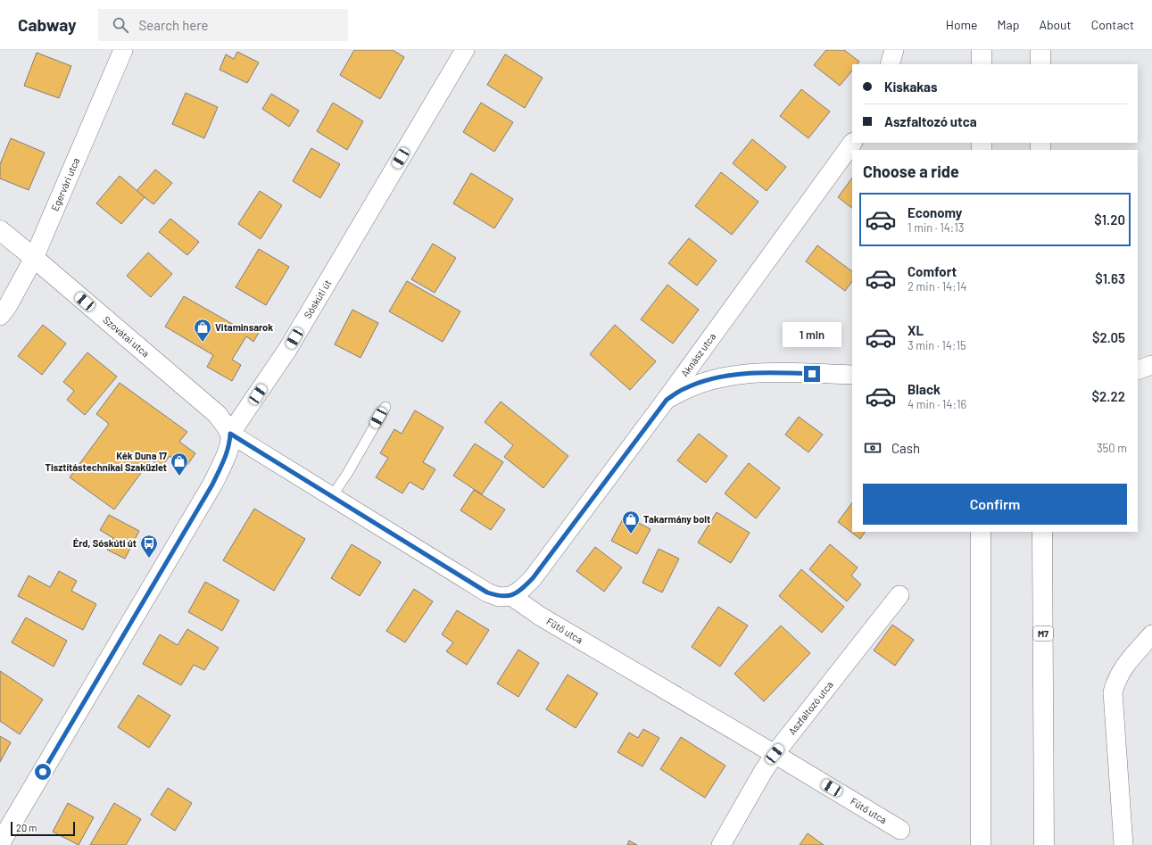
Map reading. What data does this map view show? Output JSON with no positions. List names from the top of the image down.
{
  "streets": {
    "main road": ["Sóskúti út", "Szovátai utca", "M7"],
    "street": [
      "Egervári utca",
      "Aknász utca",
      "Fűtő utca",
      "Aszfaltozó utca"
    ]
  },
  "crossings": [
    ["Egervári utca", "Szovátai utca"],
    ["Sóskúti út", "Szovátai utca"],
    ["Sóskúti út", "Fűtő utca"],
    ["Szovátai utca", "Fűtő utca"],
    ["Aknász utca", "Fűtő utca"],
    ["Fűtő utca", "Aszfaltozó utca"]
  ],
  "places": {
    "shop": ["Vitaminsarok", "Kék Duna 17 Tisztítástechnikai Szaküzlet", "Takarmány bolt"],
    "bus stop": ["Érd, Sóskúti út"]
  },
  "scale_bar": "20 m",
  "page": {
    "header": "Cabway",
    "search": "Search here",
    "nav": [
      "Home",
      "Map",
      "About",
      "Contact"
    ],
    "banner": ["Kiskakas", "Aszfaltozó utca"],
    "heading": "Choose a ride",
    "list": [
      {
        "name": "Economy",
        "note": "1 min · 14:13",
        "value": "$1.20"
      },
      {
        "name": "Comfort",
        "note": "2 min · 14:14",
        "value": "$1.63"
      },
      {
        "name": "XL",
        "note": "3 min · 14:15",
        "value": "$2.05"
      },
      {
        "name": "Black",
        "note": "4 min · 14:16",
        "value": "$2.22"
      }
    ],
    "bubble": "1 min",
    "pay": ["Cash", "350 m"],
    "buttons": "Confirm",
    "scale": "20 m"
  }
}
